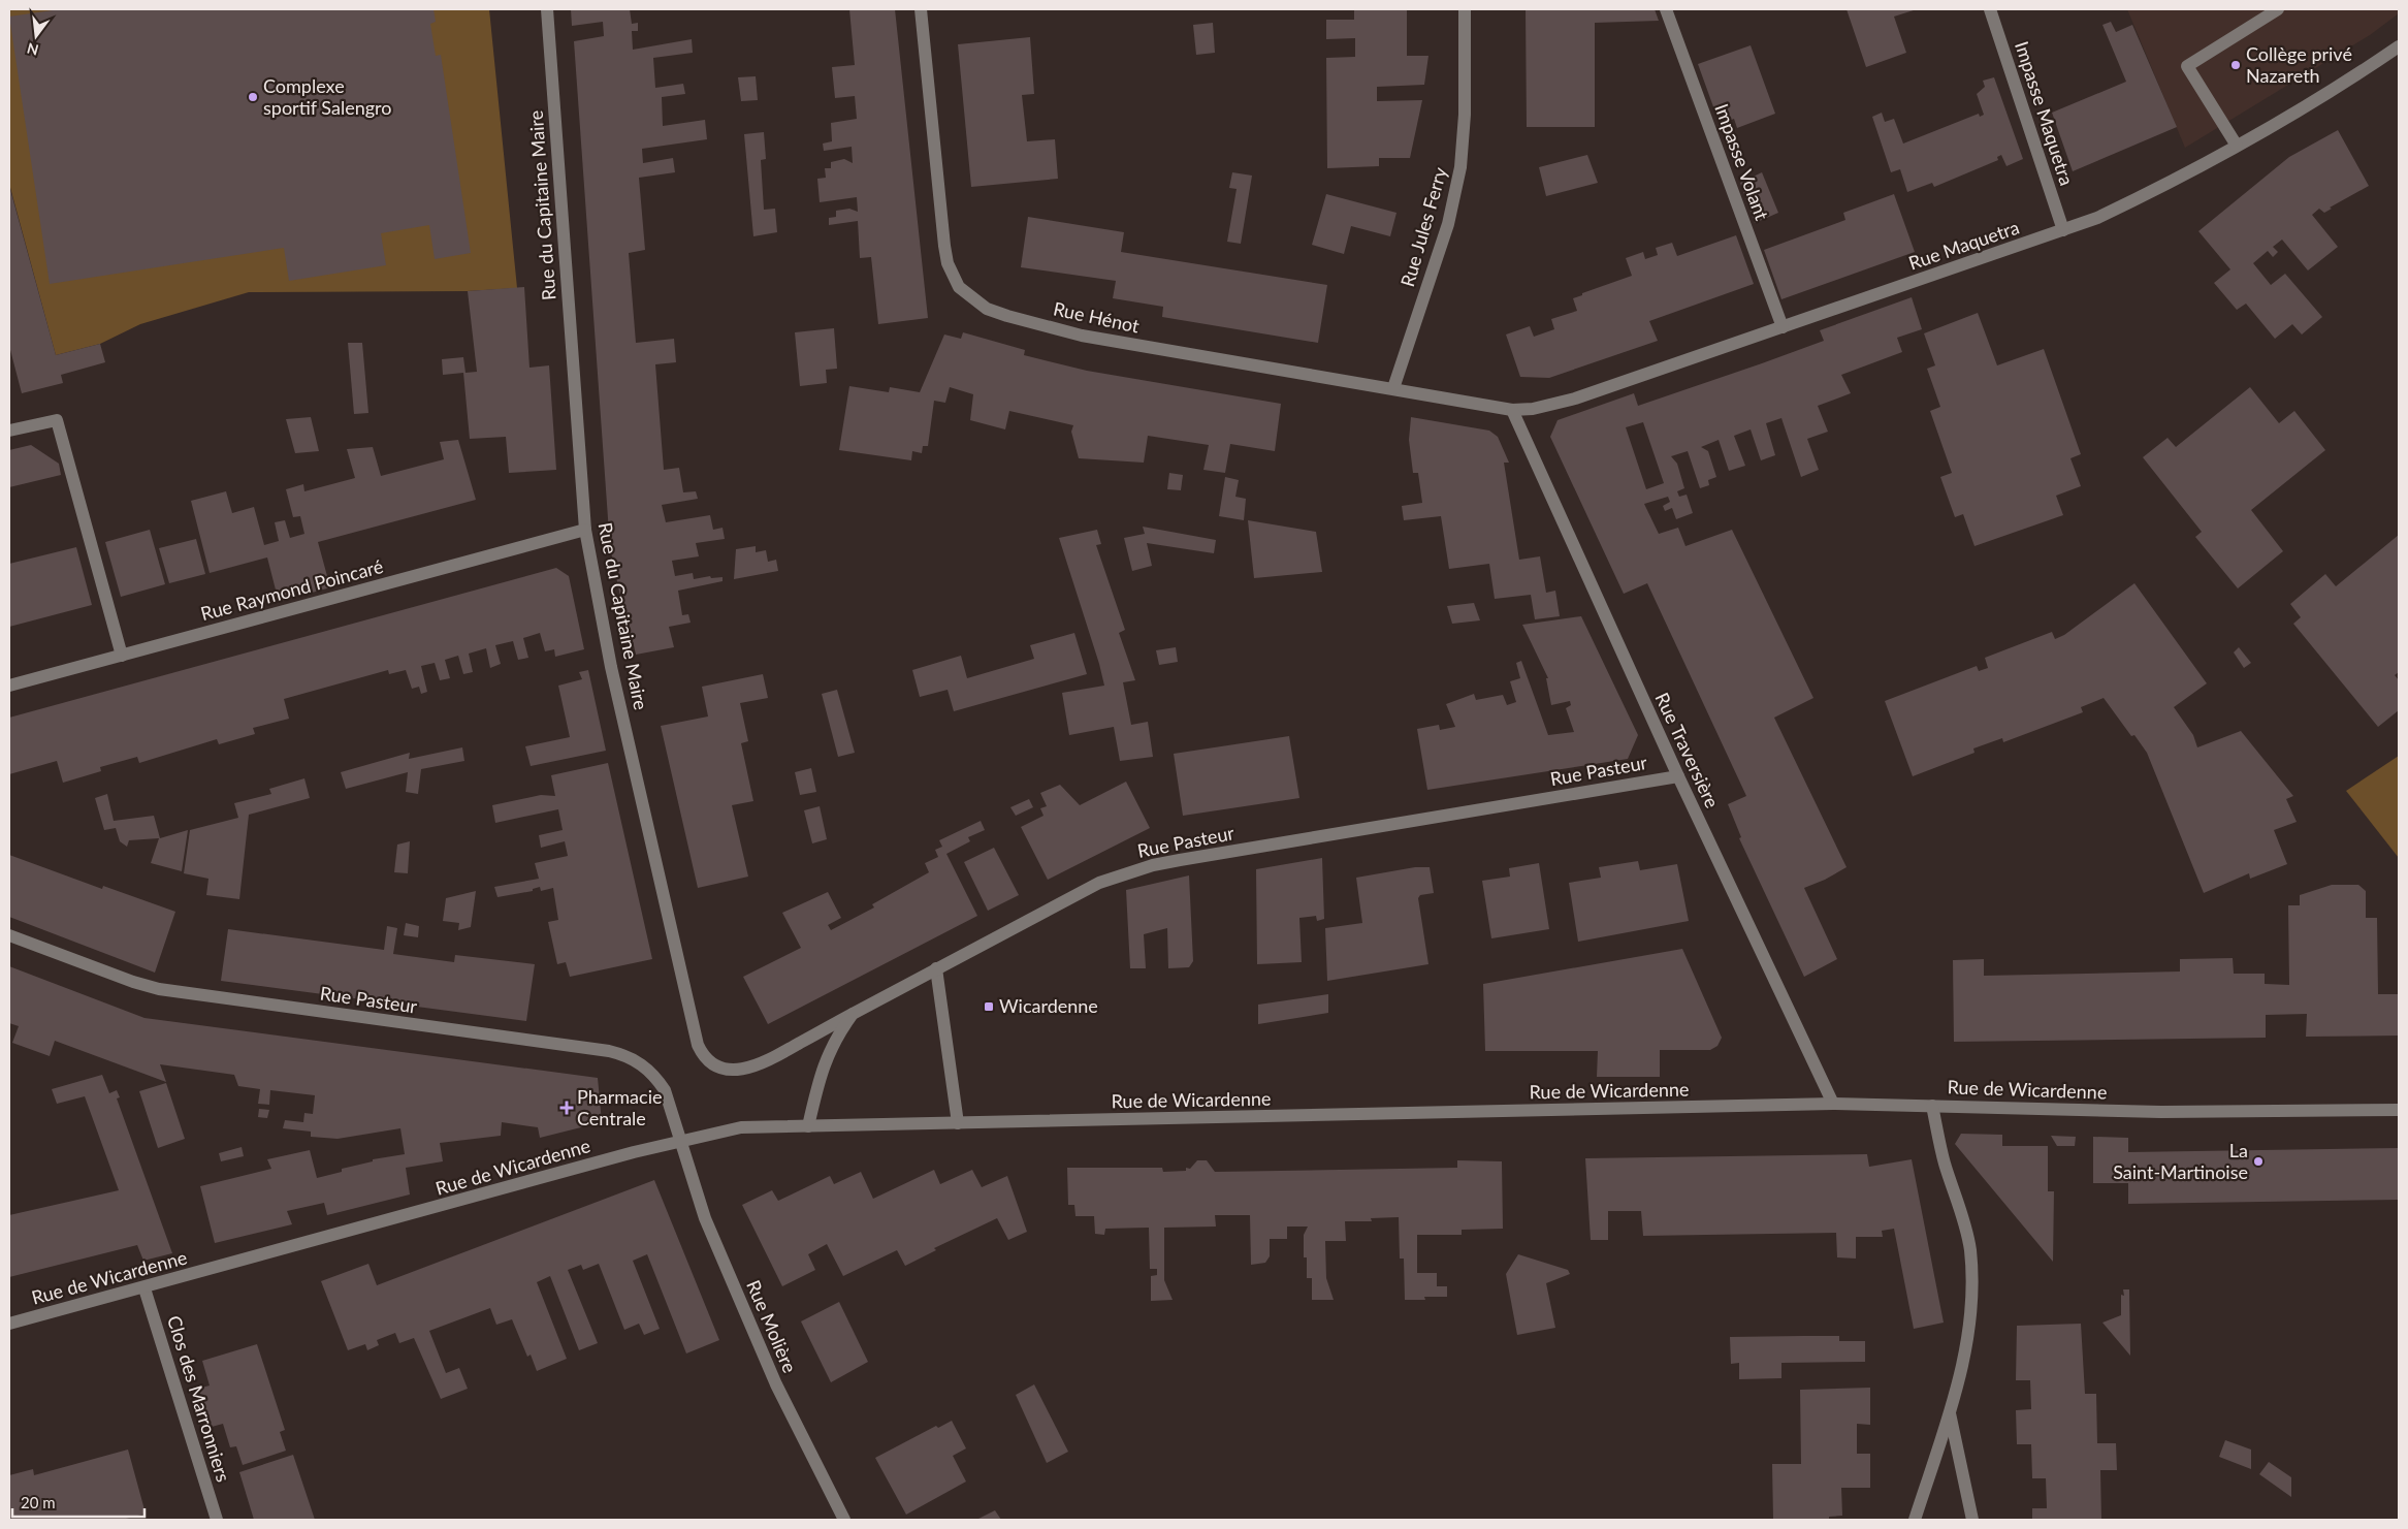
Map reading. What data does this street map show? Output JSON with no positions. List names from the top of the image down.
{
  "streets": {
    "street": [
      "Impasse Maquetra",
      "Impasse Volant",
      "Rue du Capitaine Maire",
      "Rue Jules Ferry",
      "Rue Maquetra",
      "Rue Hénot",
      "Rue Raymond Poincaré",
      "Rue Traversière",
      "Rue Pasteur",
      "Rue de Wicardenne",
      "Rue Molière",
      "Clos des Marronniers"
    ]
  },
  "crossings": [
    ["Impasse Maquetra", "Rue Maquetra"],
    ["Impasse Volant", "Rue Maquetra"],
    ["Rue du Capitaine Maire", "Rue Raymond Poincaré"],
    ["Rue du Capitaine Maire", "Rue Pasteur"],
    ["Rue Jules Ferry", "Rue Hénot"],
    ["Rue Maquetra", "Rue Hénot"],
    ["Rue Maquetra", "Rue Traversière"],
    ["Rue Hénot", "Rue Traversière"],
    ["Rue Traversière", "Rue Pasteur"],
    ["Rue Traversière", "Rue de Wicardenne"],
    ["Rue Pasteur", "Rue de Wicardenne"],
    ["Rue Pasteur", "Rue Molière"],
    ["Rue de Wicardenne", "Rue Molière"],
    ["Rue de Wicardenne", "Clos des Marronniers"]
  ],
  "places": {
    "other": ["Collège privé Nazareth", "Complexe sportif Salengro", "La Saint-Martinoise"],
    "transit": ["Wicardenne"],
    "health": ["Pharmacie Centrale"]
  },
  "scale_bar": "20 m",
  "north": "bottom"
}
